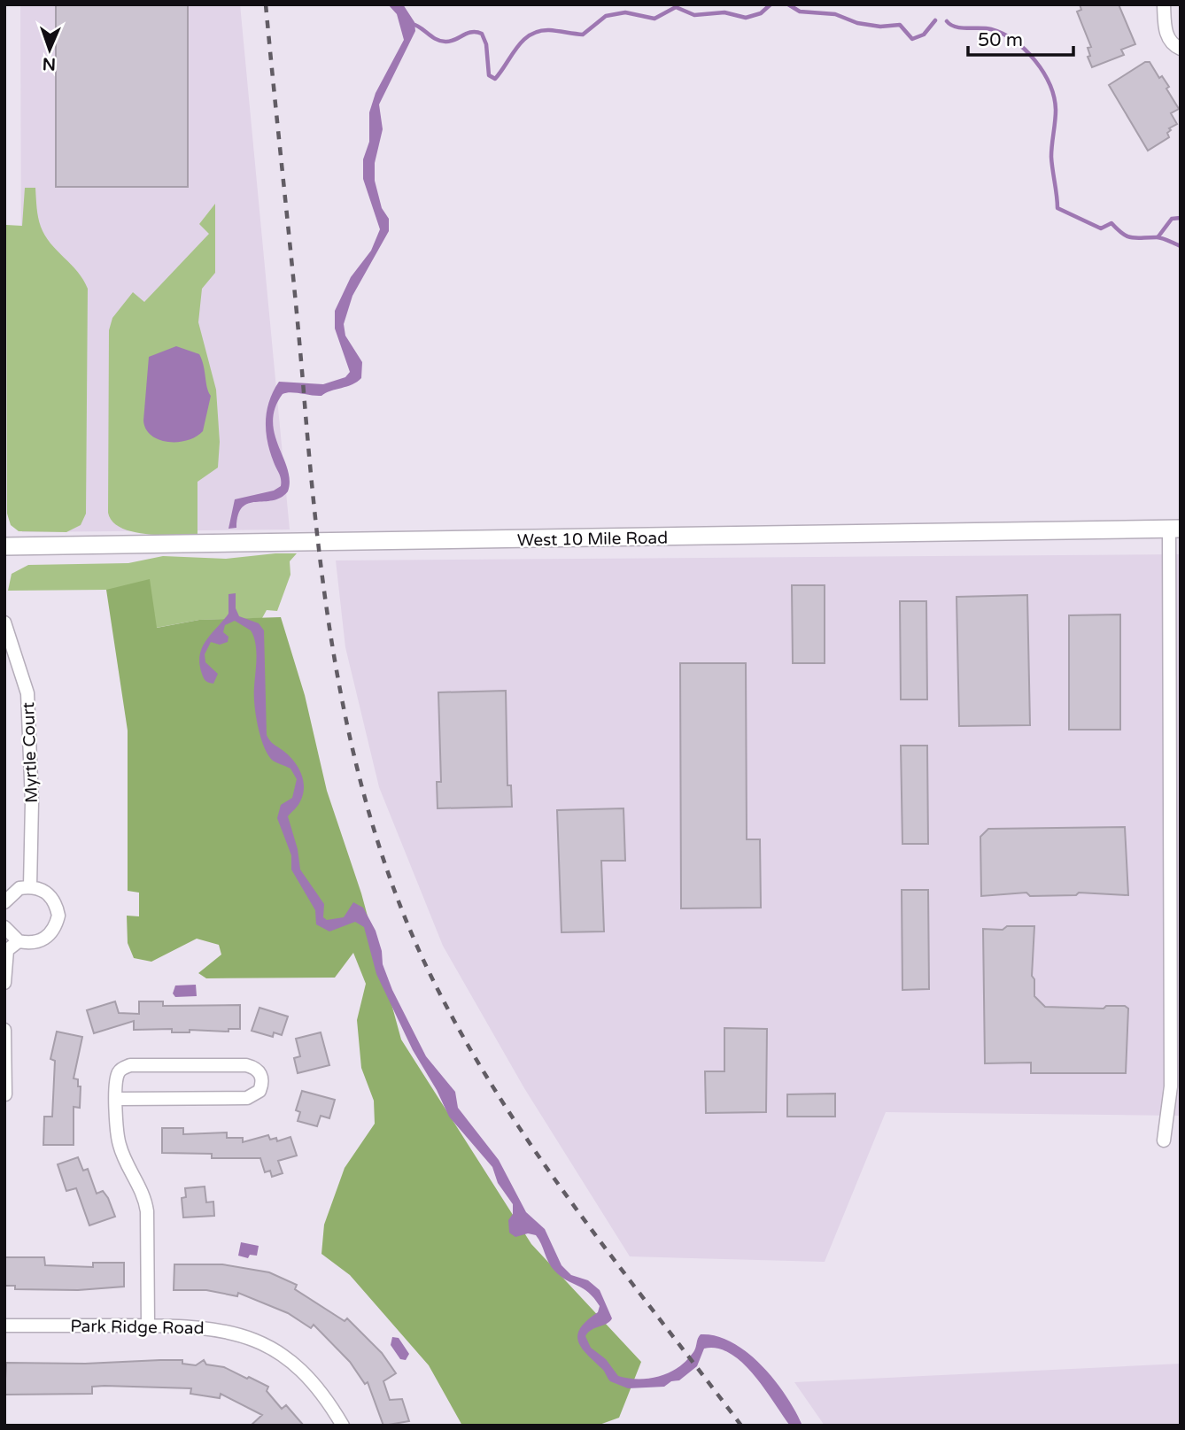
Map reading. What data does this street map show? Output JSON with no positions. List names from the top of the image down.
{
  "streets": {
    "main road": ["West 10 Mile Road"],
    "street": ["Myrtle Court", "Park Ridge Road"]
  },
  "scale_bar": "50 m",
  "north": "bottom"
}
